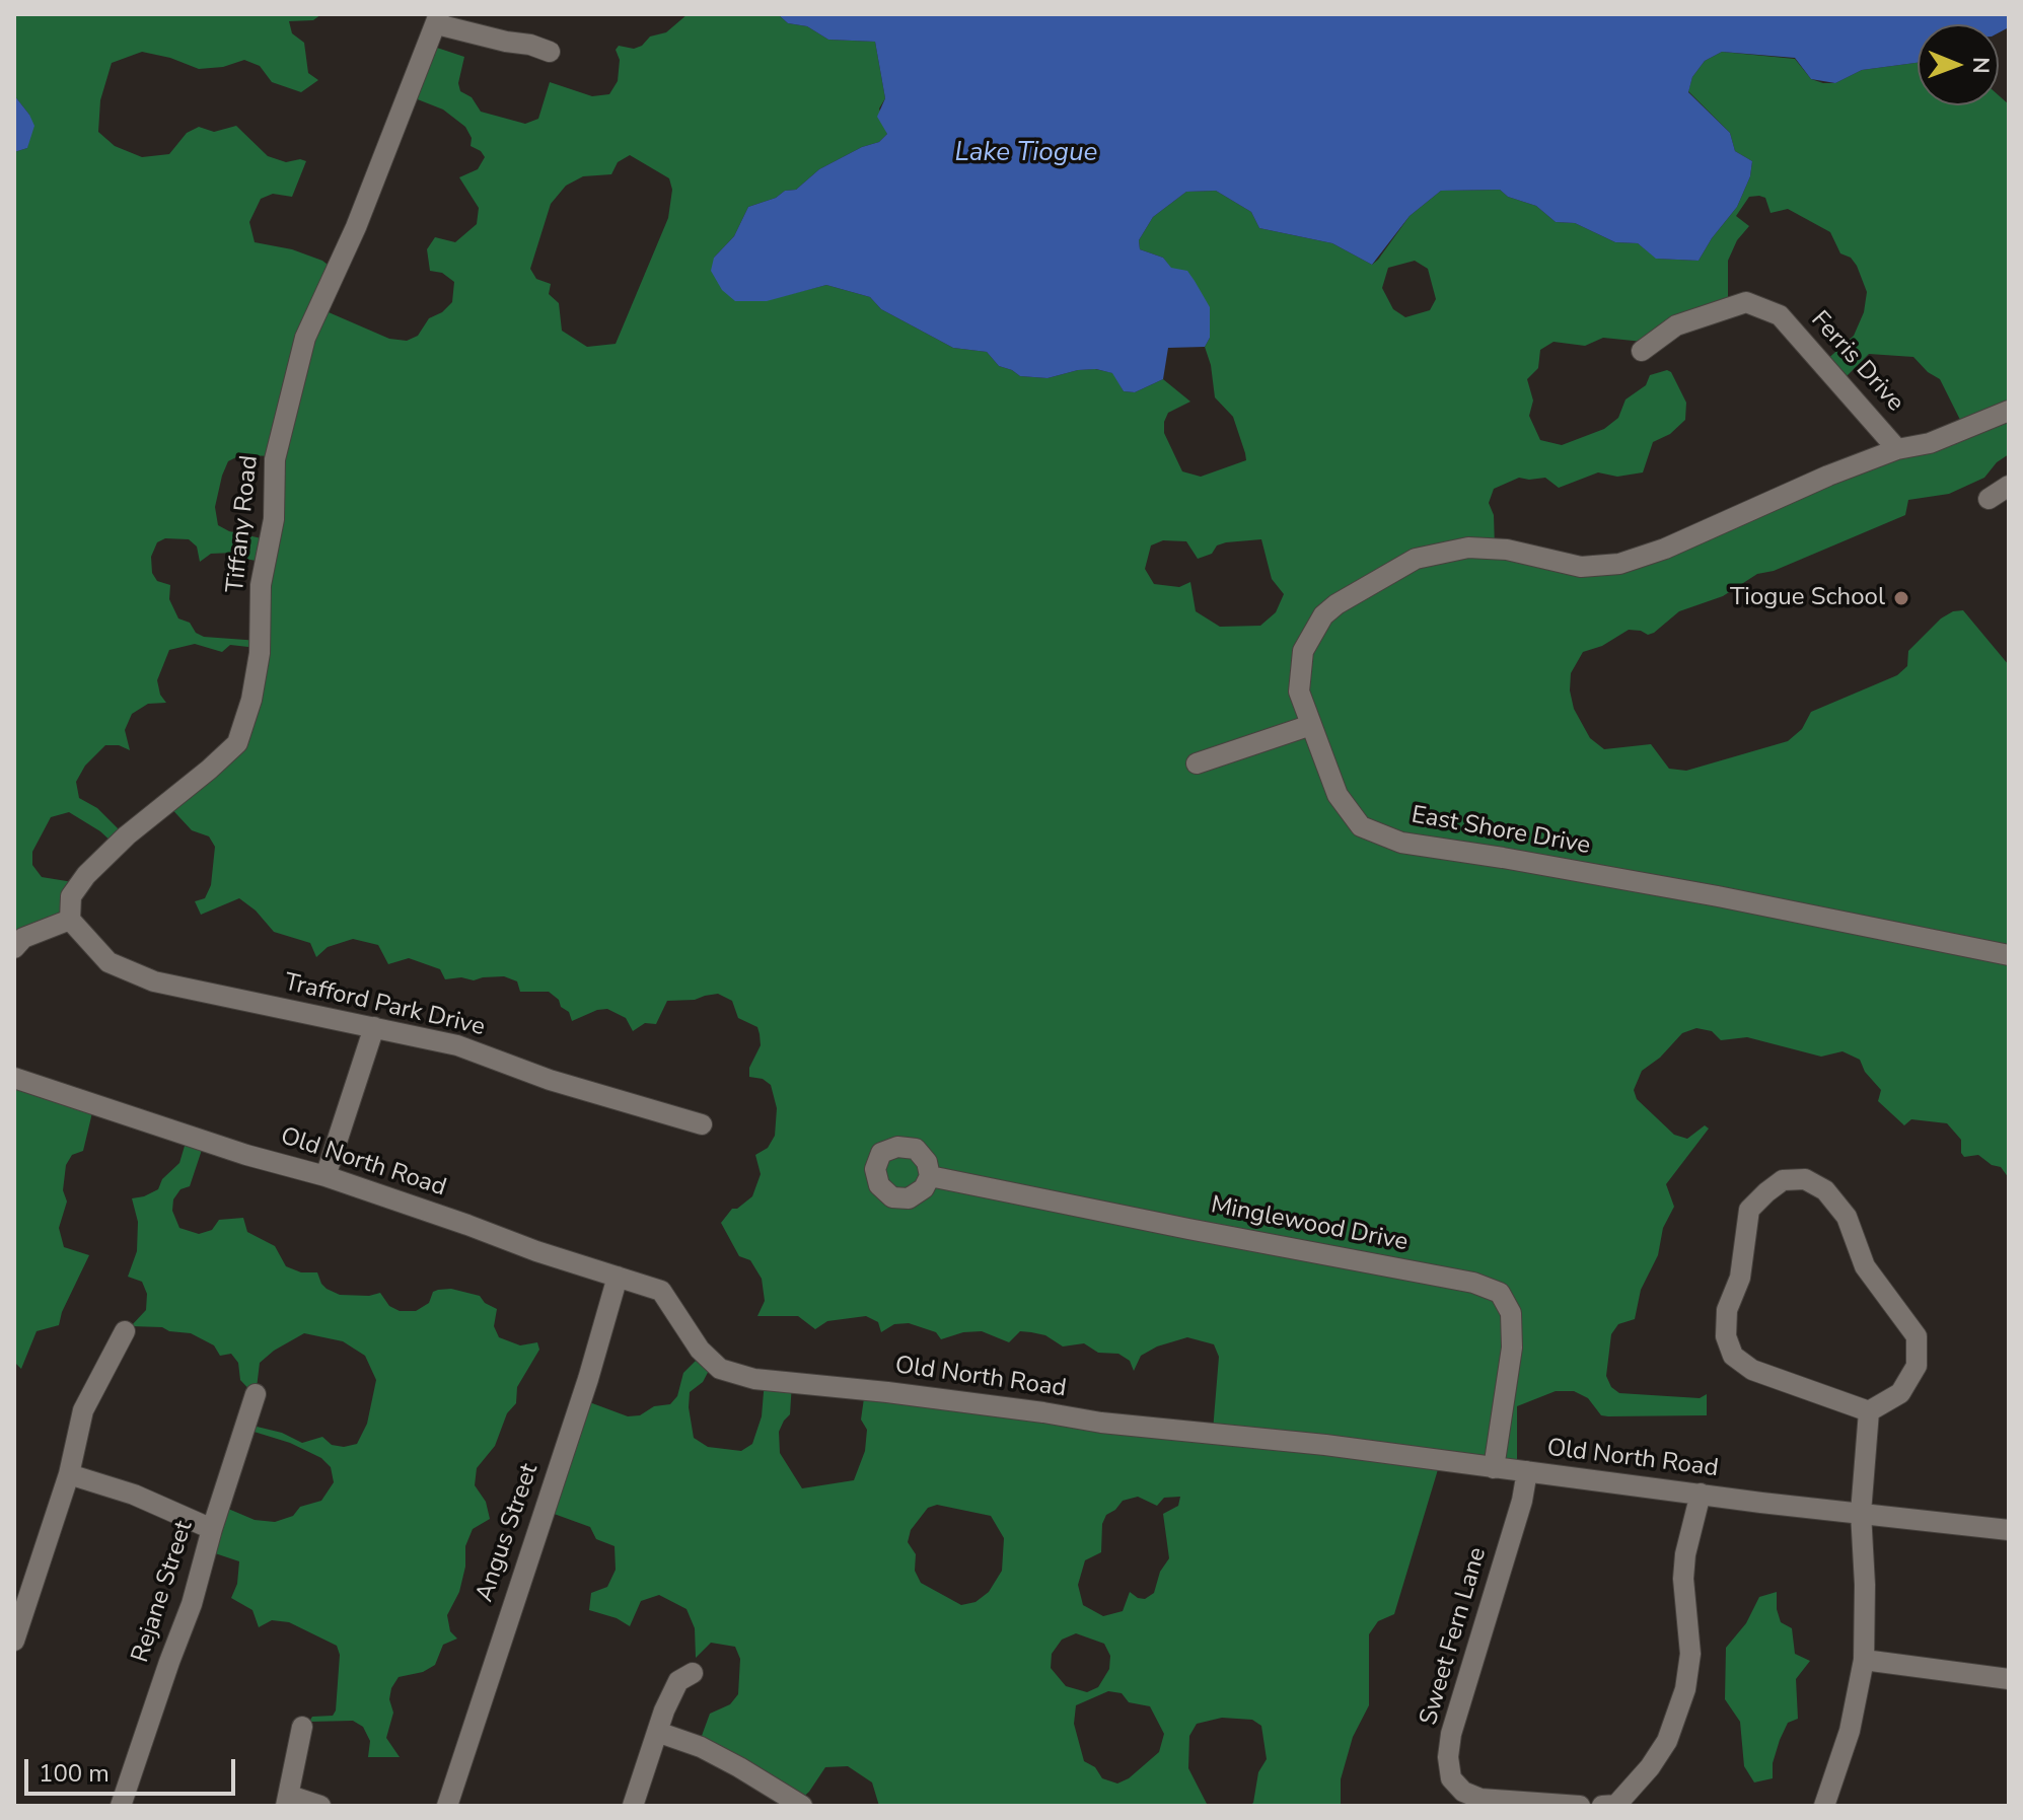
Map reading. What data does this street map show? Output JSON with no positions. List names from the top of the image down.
{
  "streets": {
    "street": [
      "Ferris Drive",
      "Tiffany Road",
      "East Shore Drive",
      "Trafford Park Drive",
      "Old North Road",
      "Minglewood Drive",
      "Angus Street",
      "Rejane Street",
      "Sweet Fern Lane"
    ]
  },
  "crossings": [
    ["Ferris Drive", "East Shore Drive"],
    ["Tiffany Road", "Trafford Park Drive"],
    ["Old North Road", "Minglewood Drive"],
    ["Old North Road", "Angus Street"],
    ["Old North Road", "Sweet Fern Lane"]
  ],
  "water": ["Lake Tiogue"],
  "places": ["Tiogue School"],
  "scale_bar": "100 m",
  "north": "right"
}
